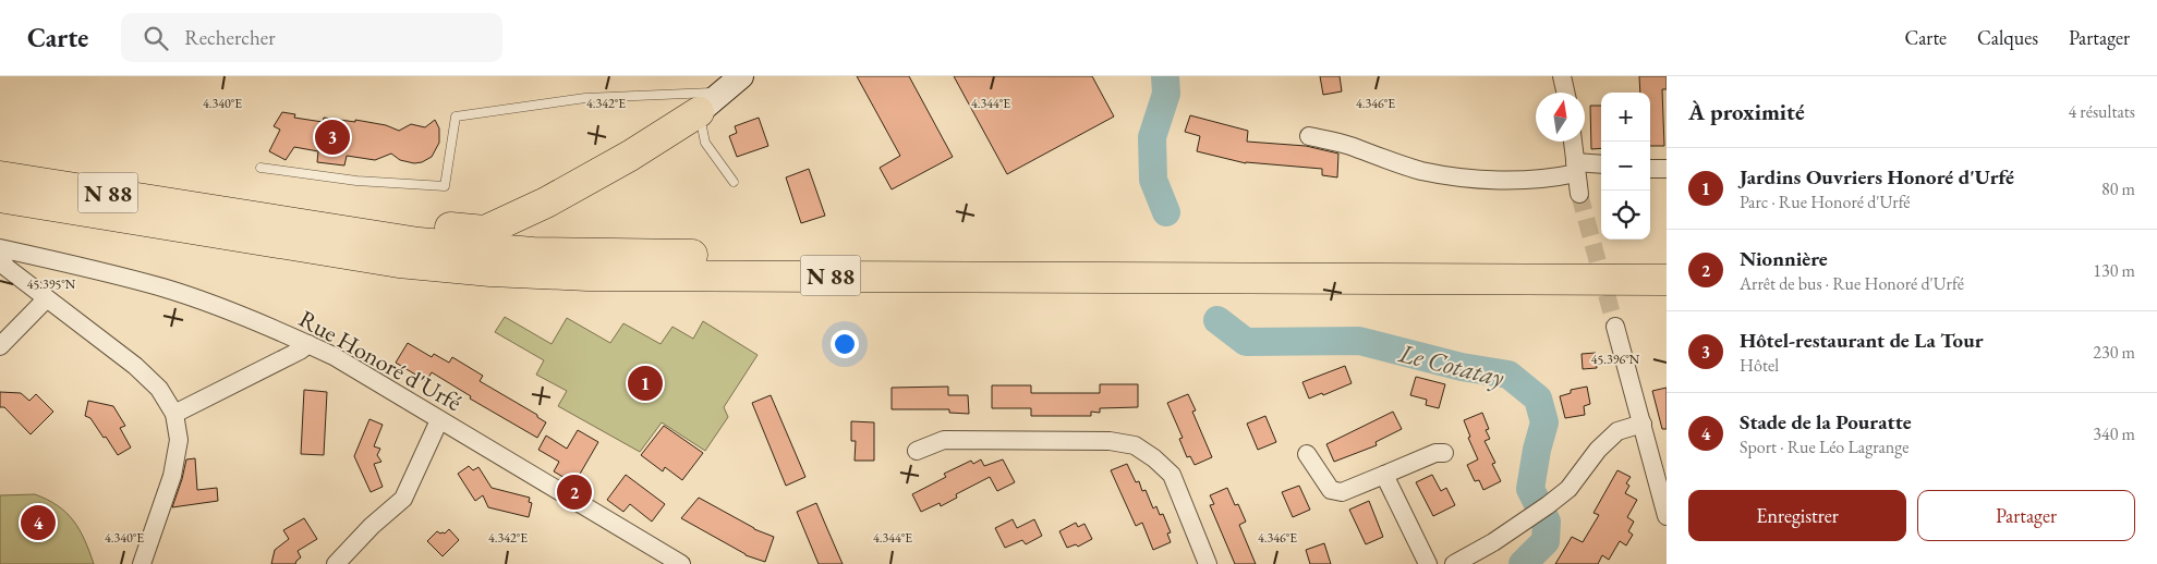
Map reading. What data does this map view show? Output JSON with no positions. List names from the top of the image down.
{
  "streets": {
    "highway": ["N 88"],
    "street": ["Rue Honoré d'Urfé"]
  },
  "water": ["Le Cotatay"],
  "north": "top",
  "page": {
    "header": "Carte",
    "search": "Rechercher",
    "nav": ["Carte", "Calques", "Partager"],
    "heading": ["À proximité", "4 résultats"],
    "map_buttons": ["+", "−"],
    "pins": [
      "3",
      "1",
      "2",
      "4"
    ],
    "list": [
      {
        "mark": "1",
        "name": "Jardins Ouvriers Honoré d'Urfé",
        "note": "Parc · Rue Honoré d'Urfé",
        "value": "80 m"
      },
      {
        "mark": "2",
        "name": "Nionnière",
        "note": "Arrêt de bus · Rue Honoré d'Urfé",
        "value": "130 m"
      },
      {
        "mark": "3",
        "name": "Hôtel-restaurant de La Tour",
        "note": "Hôtel",
        "value": "230 m"
      },
      {
        "mark": "4",
        "name": "Stade de la Pouratte",
        "note": "Sport · Rue Léo Lagrange",
        "value": "340 m"
      }
    ],
    "buttons": ["Enregistrer", "Partager"]
  },
  "coordinates": [
    "4.340°E",
    "4.342°E",
    "4.344°E",
    "4.346°E",
    "45.395°N",
    "45.396°N"
  ]
}
